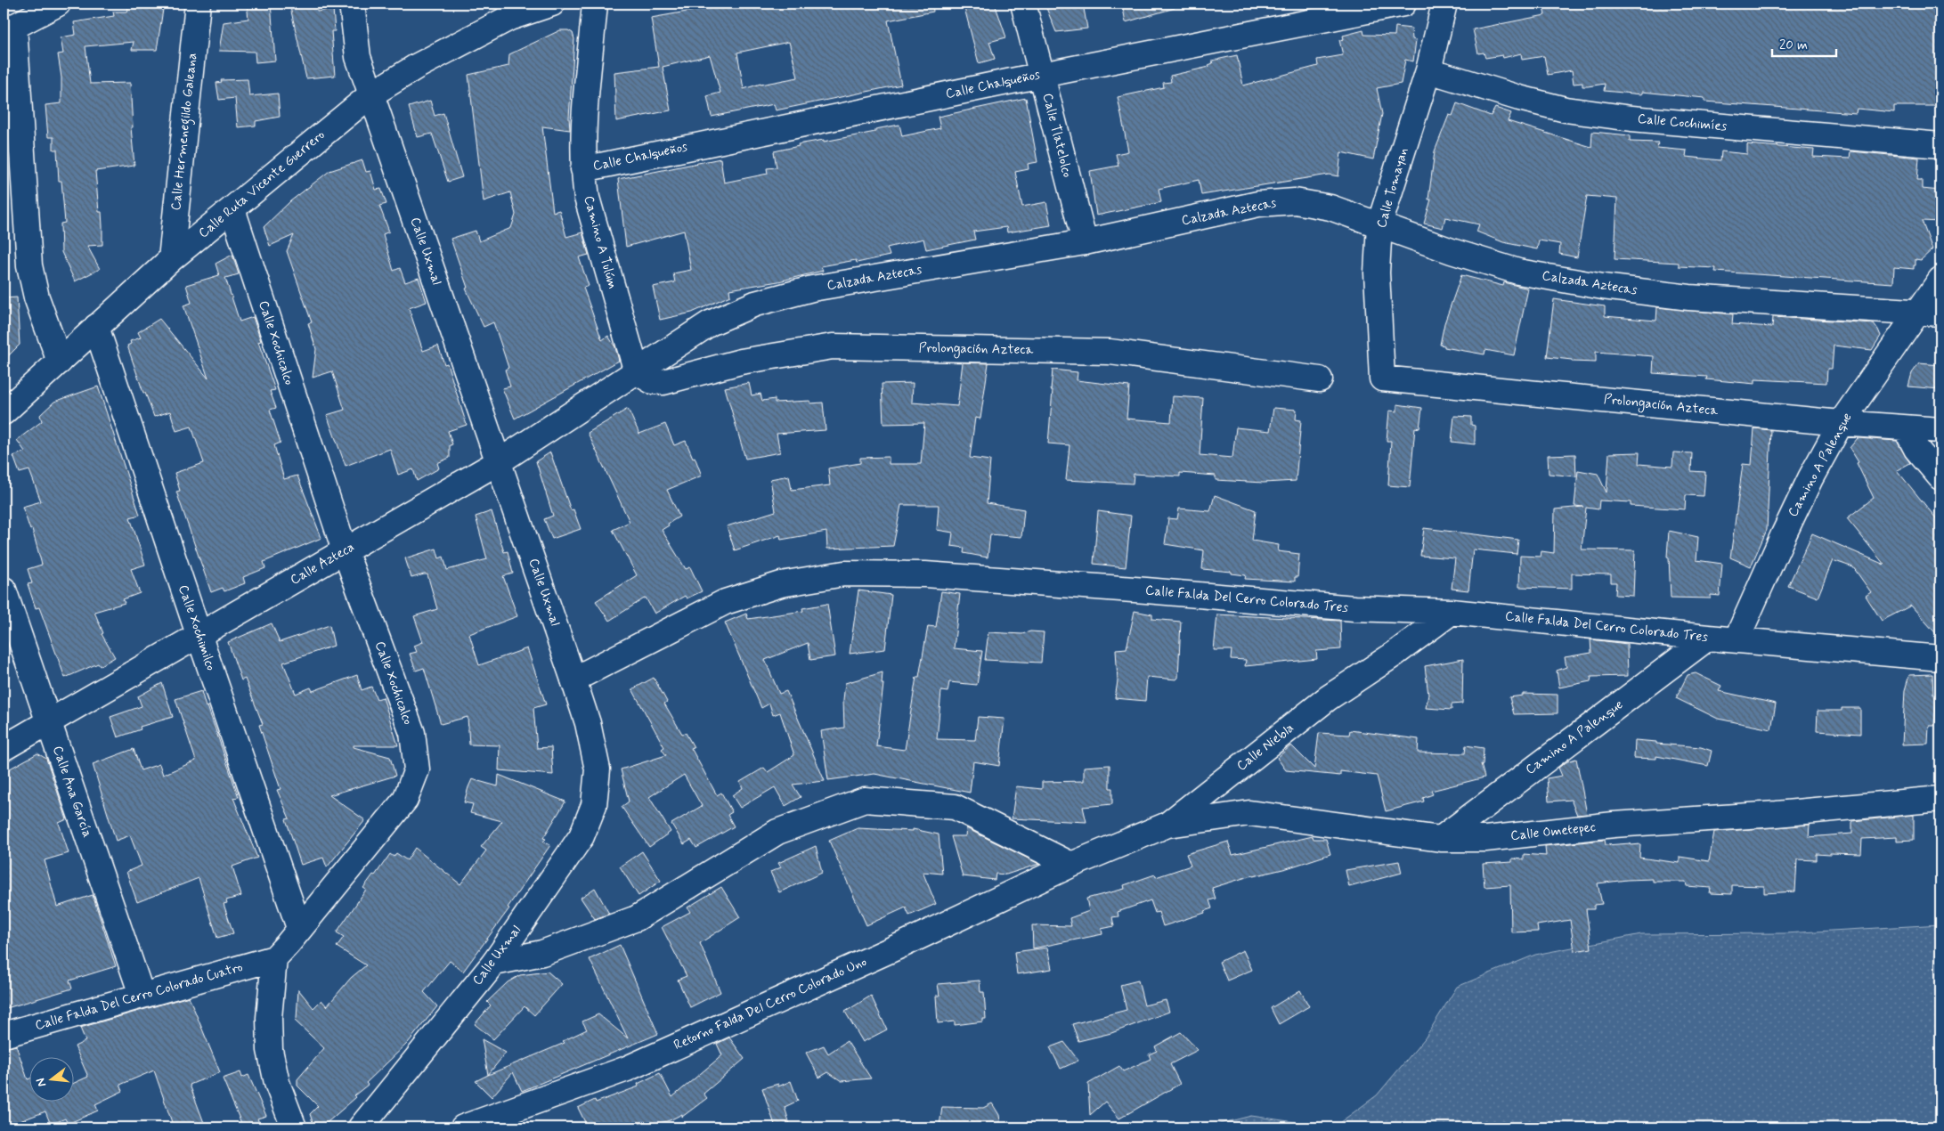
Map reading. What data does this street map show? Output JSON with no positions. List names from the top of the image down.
{
  "streets": {
    "street": [
      "Calle Chalqueños",
      "Calle Cochimíes",
      "Calle Hermenegildo Galeana",
      "Calle Tlatelolco",
      "Calle Ruta Vicente Guerrero",
      "Calle Tomayan",
      "Calzada Aztecas",
      "Camino A Tulúm",
      "Calle Uxmal",
      "Calle Xochicalco",
      "Prolongación Azteca",
      "Camino A Palenque",
      "Calle Azteca",
      "Calle Falda Del Cerro Colorado Tres",
      "Calle Xochimilco",
      "Calle Niebla",
      "Calle Ana García",
      "Calle Ometepec",
      "Calle Falda Del Cerro Colorado Cuatro",
      "Retorno Falda Del Cerro Colorado Uno"
    ]
  },
  "crossings": [
    ["Calle Chalqueños", "Calle Tlatelolco"],
    ["Calle Chalqueños", "Camino A Tulúm"],
    ["Calle Cochimíes", "Calle Tomayan"],
    ["Calle Hermenegildo Galeana", "Calle Ruta Vicente Guerrero"],
    ["Calle Tlatelolco", "Calzada Aztecas"],
    ["Calle Ruta Vicente Guerrero", "Calle Uxmal"],
    ["Calle Ruta Vicente Guerrero", "Calle Xochicalco"],
    ["Calle Ruta Vicente Guerrero", "Calle Xochimilco"],
    ["Calle Tomayan", "Calzada Aztecas"],
    ["Calle Tomayan", "Prolongación Azteca"],
    ["Calzada Aztecas", "Camino A Tulúm"],
    ["Calzada Aztecas", "Prolongación Azteca"],
    ["Calzada Aztecas", "Camino A Palenque"],
    ["Calzada Aztecas", "Calle Azteca"],
    ["Camino A Tulúm", "Prolongación Azteca"],
    ["Camino A Tulúm", "Calle Azteca"],
    ["Calle Uxmal", "Calle Azteca"],
    ["Calle Uxmal", "Calle Falda Del Cerro Colorado Tres"],
    ["Calle Xochicalco", "Calle Azteca"],
    ["Calle Xochicalco", "Calle Xochimilco"],
    ["Calle Xochicalco", "Calle Falda Del Cerro Colorado Cuatro"],
    ["Prolongación Azteca", "Camino A Palenque"],
    ["Prolongación Azteca", "Calle Azteca"],
    ["Camino A Palenque", "Calle Falda Del Cerro Colorado Tres"],
    ["Camino A Palenque", "Calle Ometepec"],
    ["Calle Azteca", "Calle Xochimilco"],
    ["Calle Azteca", "Calle Ana García"],
    ["Calle Falda Del Cerro Colorado Tres", "Calle Niebla"],
    ["Calle Niebla", "Calle Ometepec"],
    ["Calle Niebla", "Retorno Falda Del Cerro Colorado Uno"],
    ["Calle Ana García", "Calle Falda Del Cerro Colorado Cuatro"]
  ],
  "scale_bar": "20 m",
  "north": "left"
}
